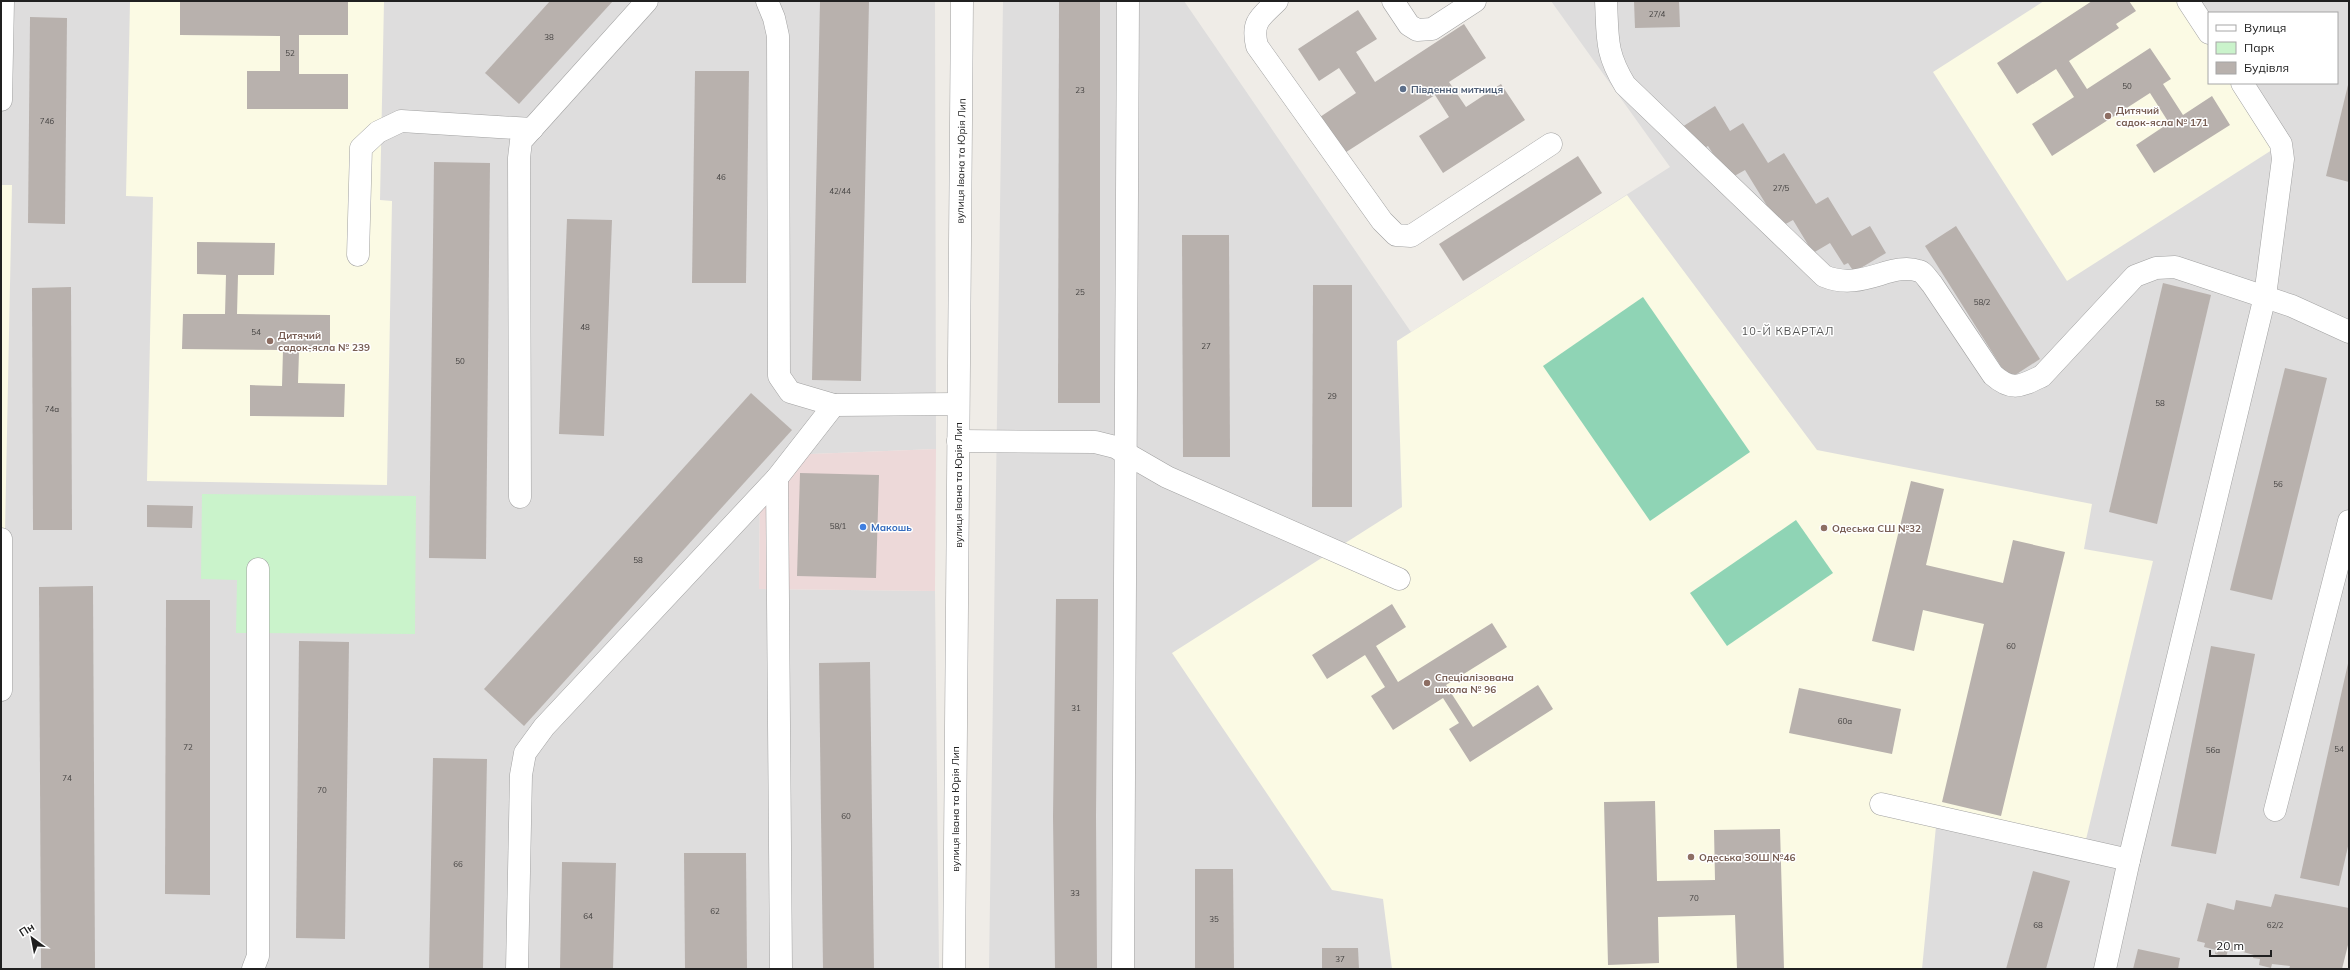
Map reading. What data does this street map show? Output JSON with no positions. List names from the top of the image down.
{
  "streets": {
    "street": ["вулиця Івана та Юрія Лип"]
  },
  "districts": ["10-Й КВАРТАЛ"],
  "places": [
    "Південна митниця",
    "Дитячий садок-ясла № 171",
    "Дитячий садок-ясла № 239",
    "Макошь",
    "Одеська СШ №32",
    "Спеціалізована школа № 96",
    "Одеська ЗОШ №46"
  ],
  "house_numbers": [
    "27/4",
    "38",
    "52",
    "50",
    "23",
    "74б",
    "46",
    "27/5",
    "42/44",
    "25",
    "58/2",
    "48",
    "54",
    "27",
    "50",
    "29",
    "58",
    "74а",
    "56",
    "58/1",
    "58",
    "60",
    "31",
    "60а",
    "72",
    "54",
    "56а",
    "74",
    "70",
    "60",
    "66",
    "33",
    "70",
    "62",
    "64",
    "35",
    "68",
    "62/2",
    "37"
  ],
  "legend": ["Вулиця", "Парк", "Будівля"],
  "scale_bar": "20 m",
  "north": "top left"
}
